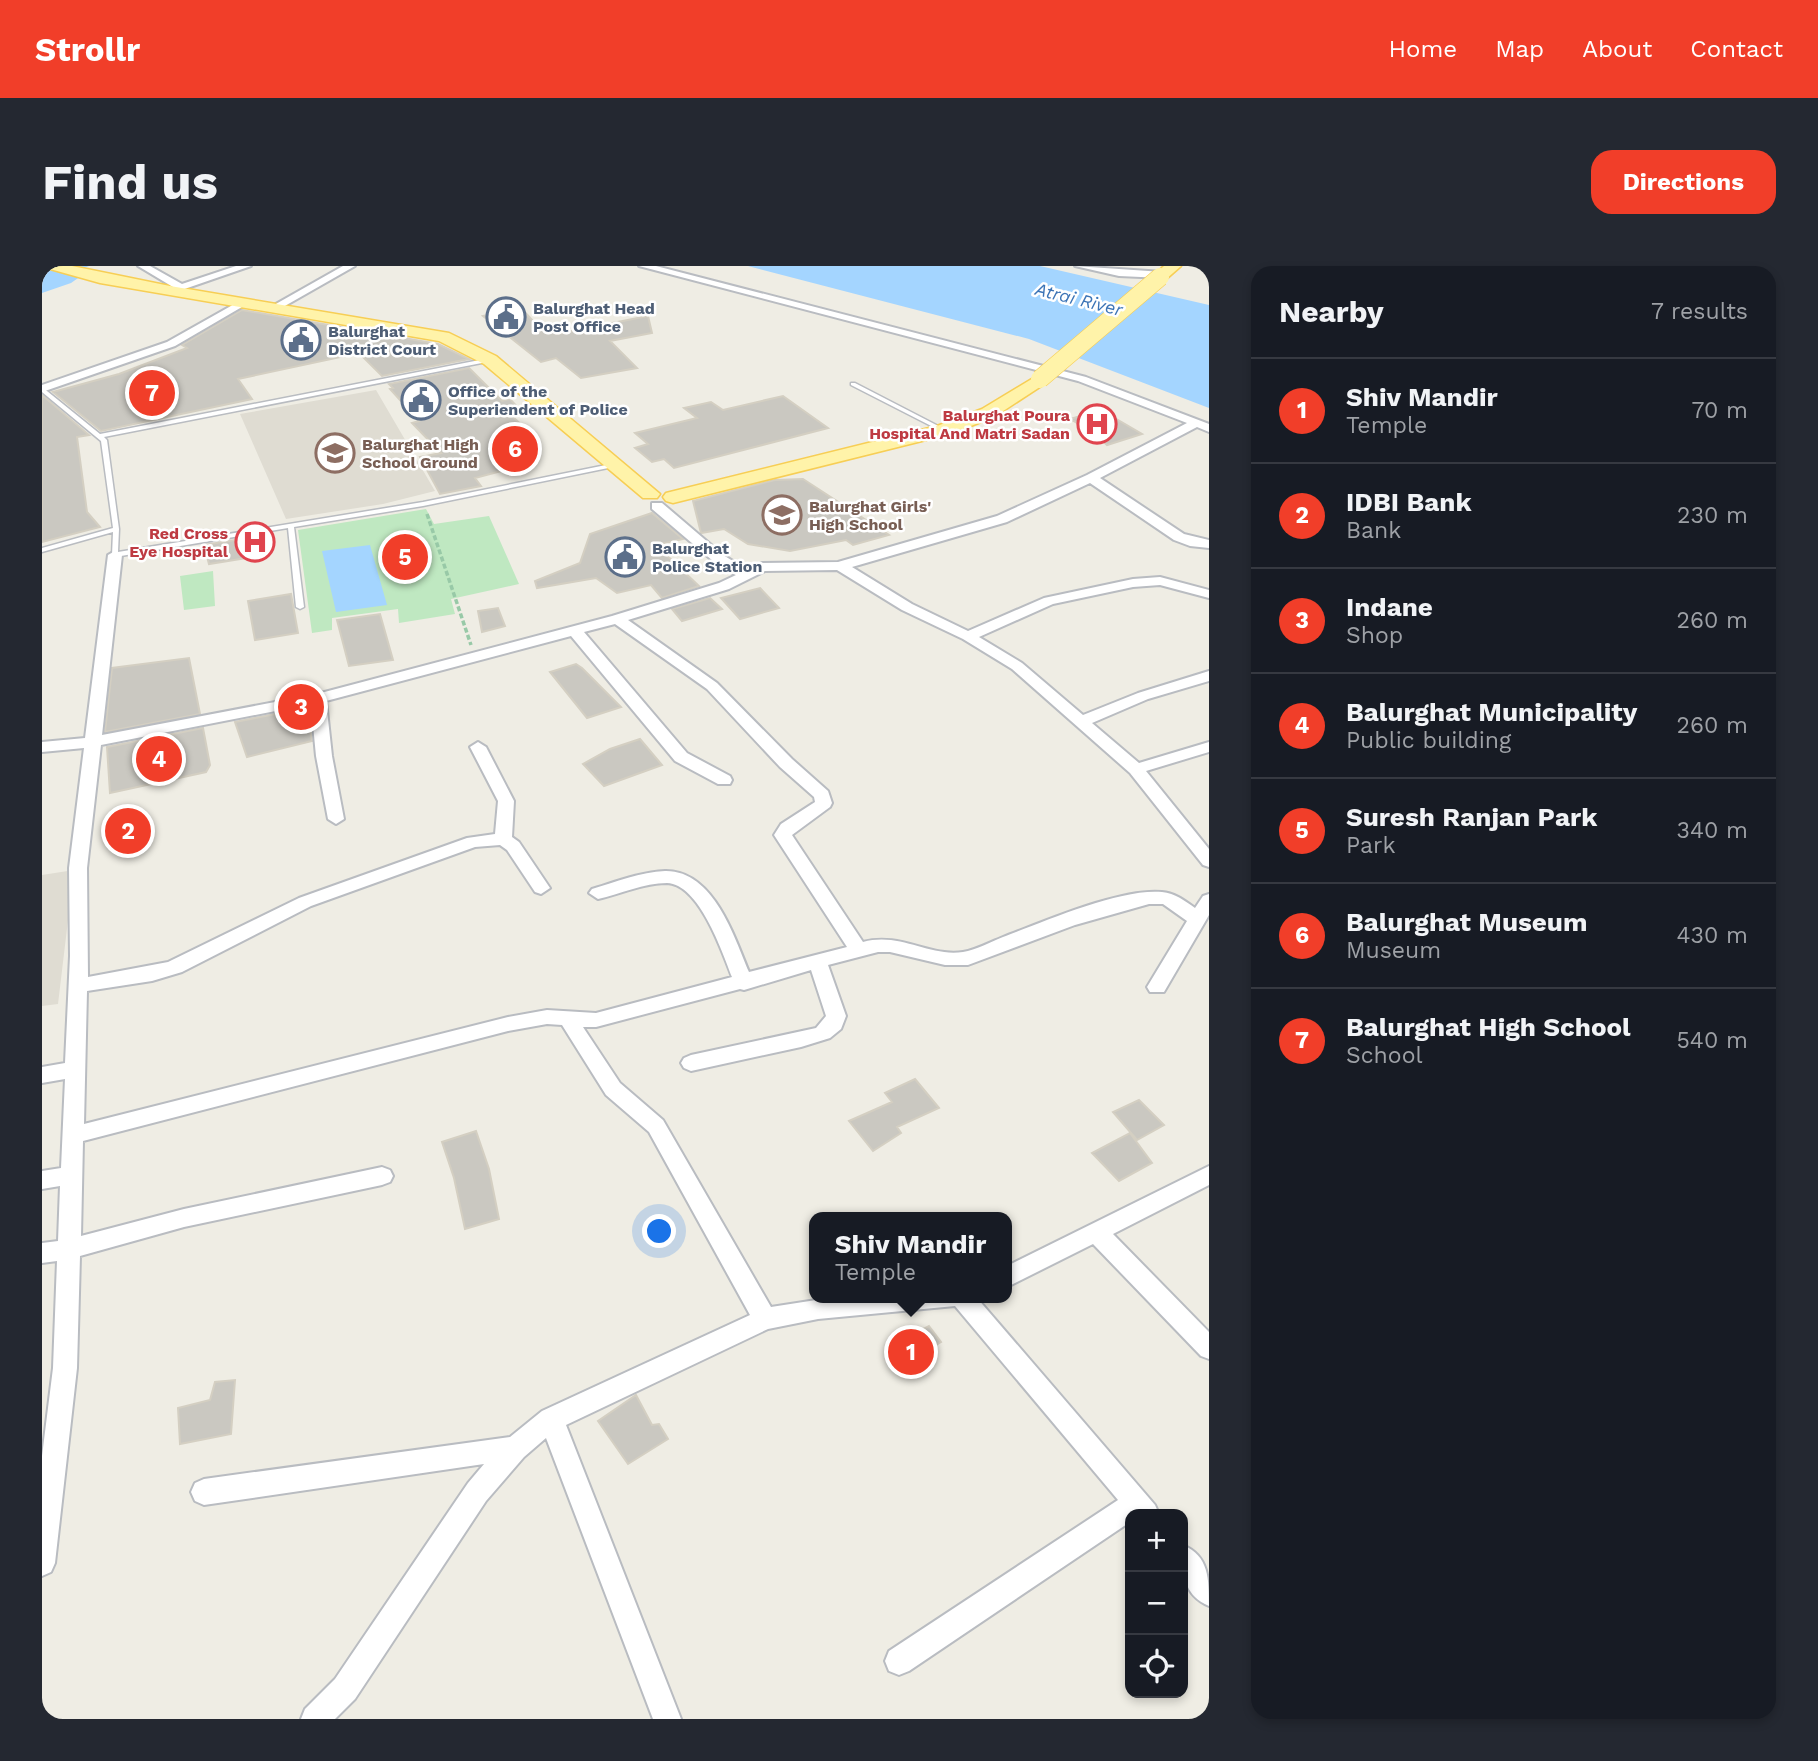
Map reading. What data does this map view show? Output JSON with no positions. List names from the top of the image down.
{
  "water": ["Atrai River"],
  "places": {
    "public building": [
      "Balurghat Head Post Office",
      "Balurghat District Court",
      "Office of the Superiendent of Police",
      "Balurghat Police Station"
    ],
    "hospital": ["Balurghat Poura Hospital And Matri Sadan", "Red Cross Eye Hospital"],
    "school or university": ["Balurghat High School Ground", "Balurghat Girls' High School"]
  },
  "page": {
    "header": "Strollr",
    "nav": [
      "Home",
      "Map",
      "About",
      "Contact"
    ],
    "buttons": "Directions",
    "title": "Find us",
    "heading": ["Nearby", "7 results"],
    "list": [
      {
        "mark": "1",
        "name": "Shiv Mandir",
        "note": "Temple",
        "value": "70 m"
      },
      {
        "mark": "2",
        "name": "IDBI Bank",
        "note": "Bank",
        "value": "230 m"
      },
      {
        "mark": "3",
        "name": "Indane",
        "note": "Shop",
        "value": "260 m"
      },
      {
        "mark": "4",
        "name": "Balurghat Municipality",
        "note": "Public building",
        "value": "260 m"
      },
      {
        "mark": "5",
        "name": "Suresh Ranjan Park",
        "note": "Park",
        "value": "340 m"
      },
      {
        "mark": "6",
        "name": "Balurghat Museum",
        "note": "Museum",
        "value": "430 m"
      },
      {
        "mark": "7",
        "name": "Balurghat High School",
        "note": "School",
        "value": "540 m"
      }
    ],
    "pins": [
      "7",
      "6",
      "5",
      "3",
      "4",
      "2",
      "1"
    ],
    "popup": ["Shiv Mandir", "Temple"],
    "map_buttons": ["+", "−"]
  }
}
